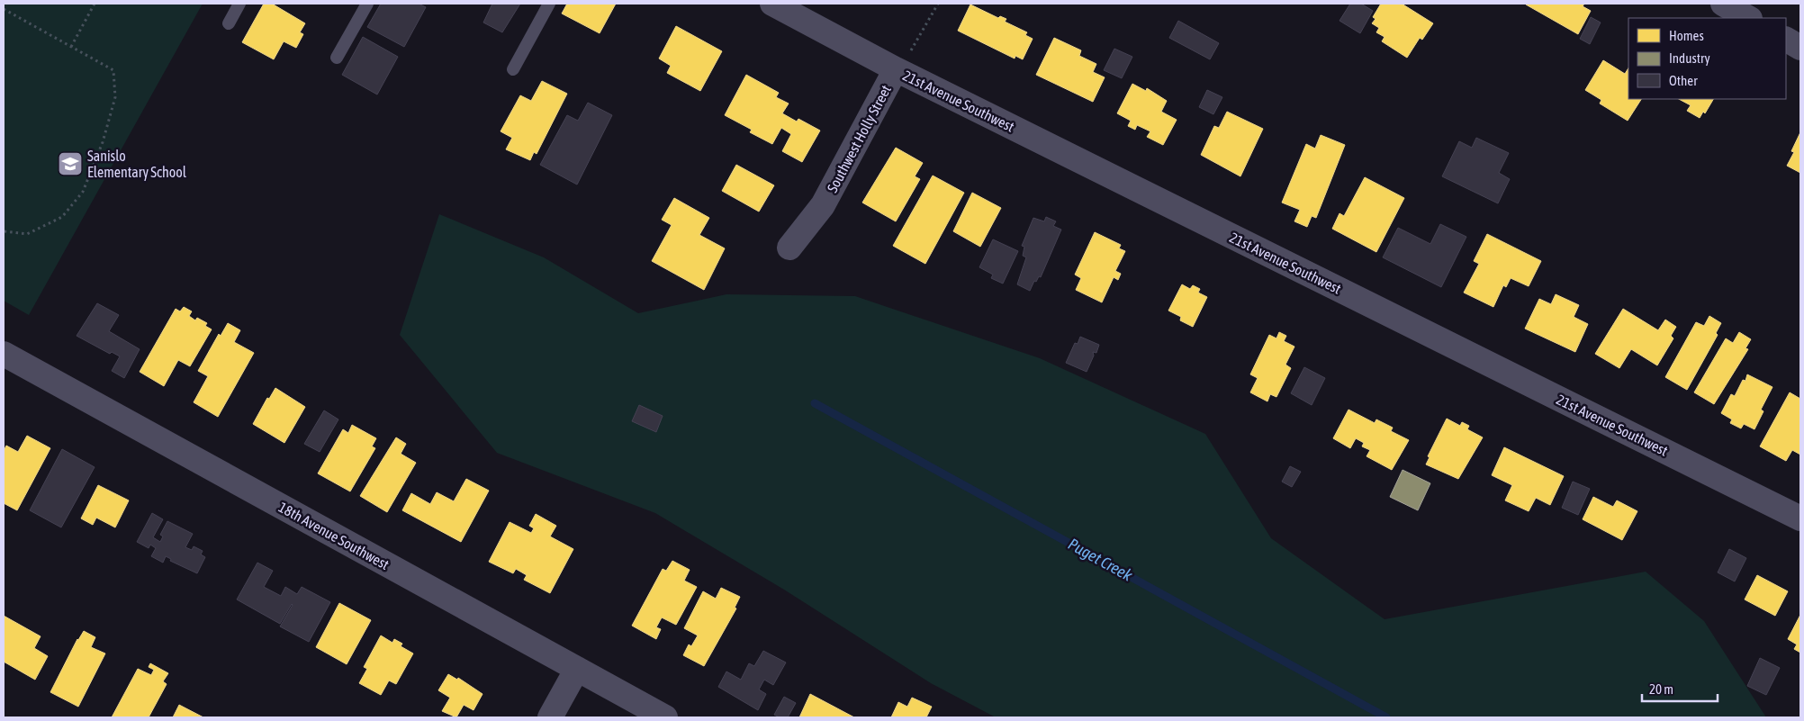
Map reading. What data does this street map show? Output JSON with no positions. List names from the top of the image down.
{
  "streets": {
    "street": ["21st Avenue Southwest", "Southwest Holly Street", "18th Avenue Southwest"]
  },
  "crossings": [
    ["21st Avenue Southwest", "Southwest Holly Street"]
  ],
  "water": ["Puget Creek"],
  "places": {
    "school or university": ["Sanislo Elementary School"]
  },
  "legend": ["Homes", "Industry", "Other"],
  "scale_bar": "20 m"
}
